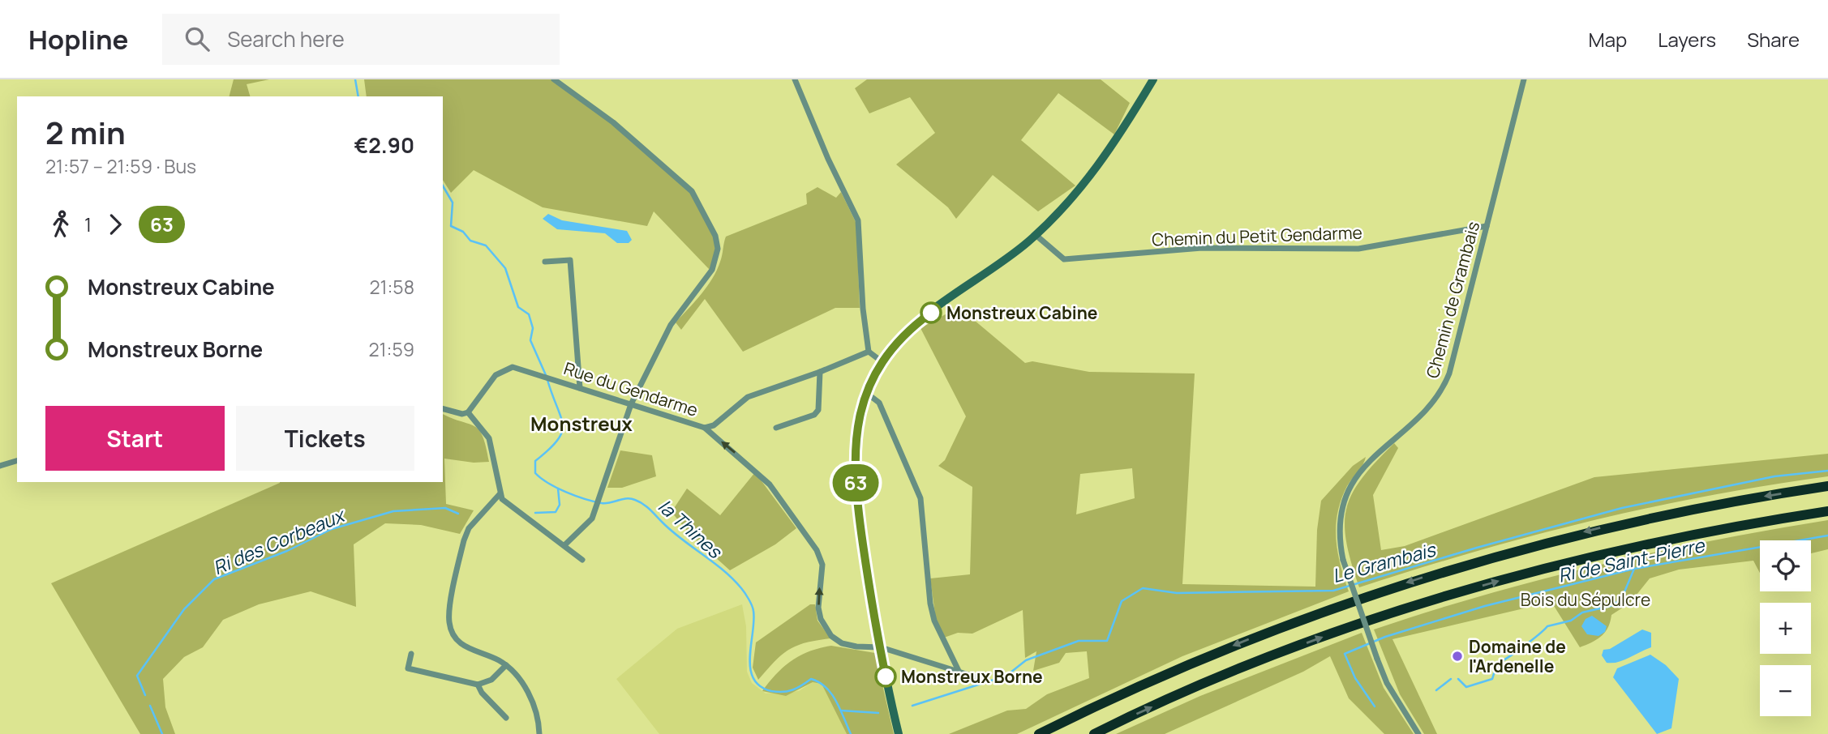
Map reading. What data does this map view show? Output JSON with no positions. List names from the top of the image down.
{
  "streets": {
    "street": ["Chemin du Petit Gendarme", "Chemin de Grambais", "Rue du Gendarme"]
  },
  "crossings": [
    ["Chemin du Petit Gendarme", "Chemin de Grambais"]
  ],
  "districts": ["Monstreux"],
  "water": [
    "la Thines",
    "Ri des Corbeaux",
    "Ri de Saint-Pierre",
    "Le Grambais"
  ],
  "parks": ["Bois du Sépulcre"],
  "places": ["Monstreux Cabine", "Domaine de l'Ardenelle", "Monstreux Borne"],
  "lines": ["bus line 63"],
  "page": {
    "header": "Hopline",
    "search": "Search here",
    "nav": ["Map", "Layers", "Share"],
    "on_map": "63",
    "heading": ["2 min", "21:57 – 21:59 · Bus", "€2.90"],
    "legs": ["1", "63"],
    "list": [
      {
        "name": "Monstreux Cabine",
        "value": "21:58"
      },
      {
        "name": "Monstreux Borne",
        "value": "21:59"
      }
    ],
    "buttons": ["Start", "Tickets"],
    "map_buttons": ["+", "−"]
  }
}
